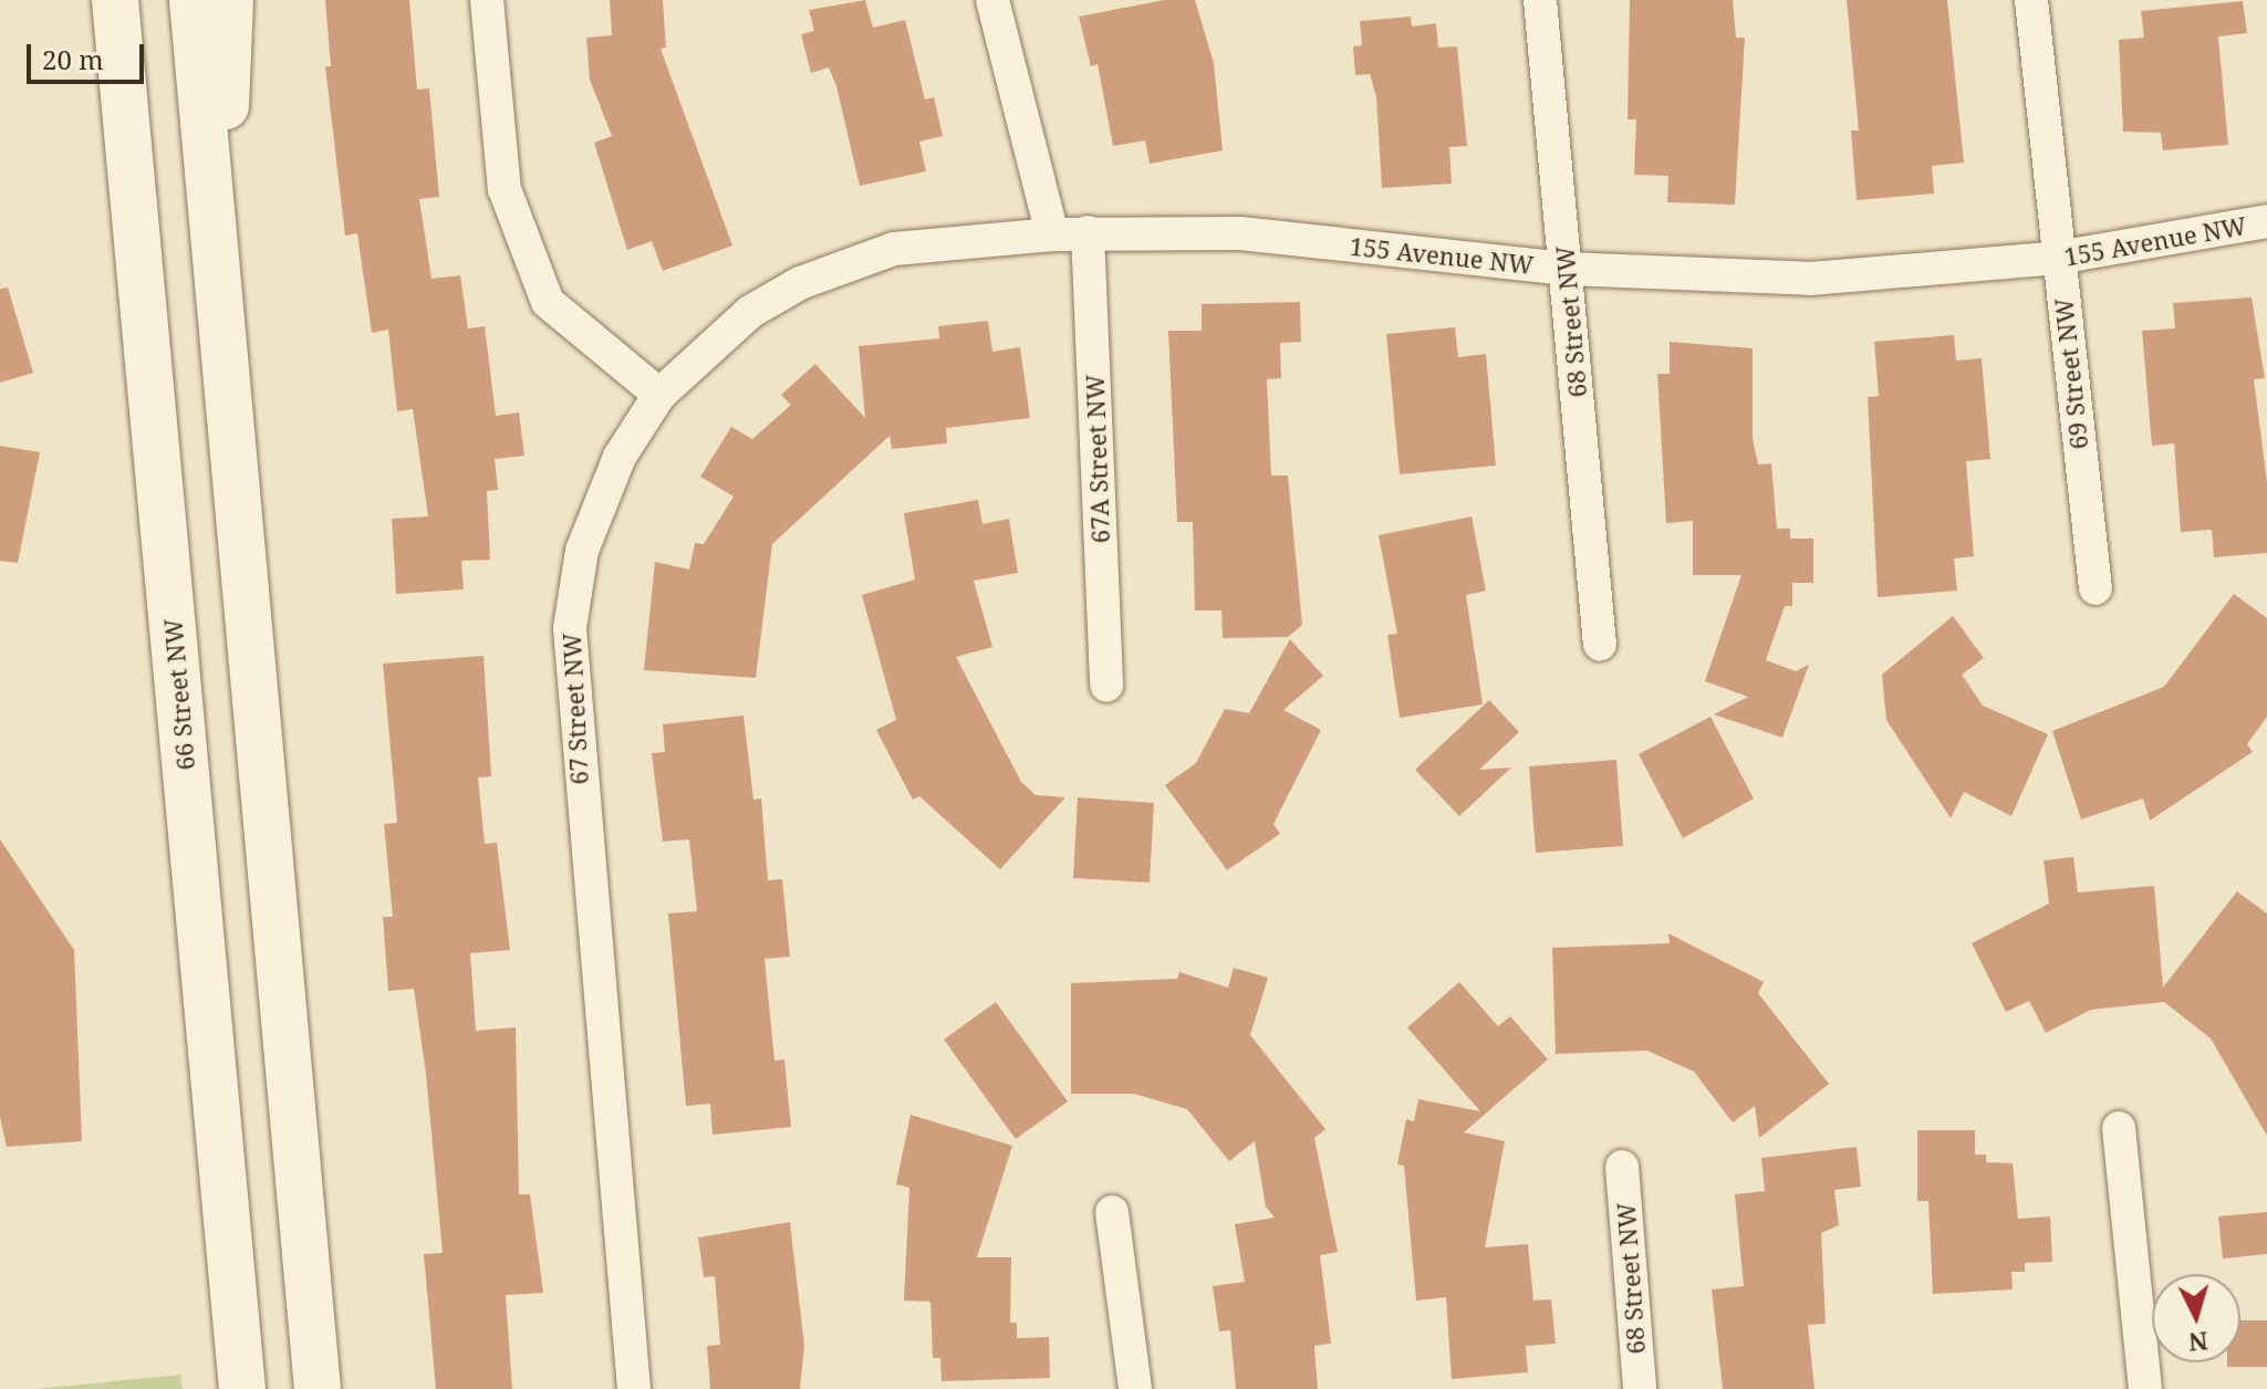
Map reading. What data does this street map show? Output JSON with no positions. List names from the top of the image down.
{
  "streets": {
    "main road": ["66 Street NW"],
    "street": [
      "155 Avenue NW",
      "68 Street NW",
      "69 Street NW",
      "67A Street NW",
      "67 Street NW"
    ]
  },
  "crossings": [
    ["155 Avenue NW", "68 Street NW"],
    ["155 Avenue NW", "69 Street NW"],
    ["155 Avenue NW", "67A Street NW"],
    ["155 Avenue NW", "67 Street NW"]
  ],
  "scale_bar": "20 m",
  "north": "bottom"
}
